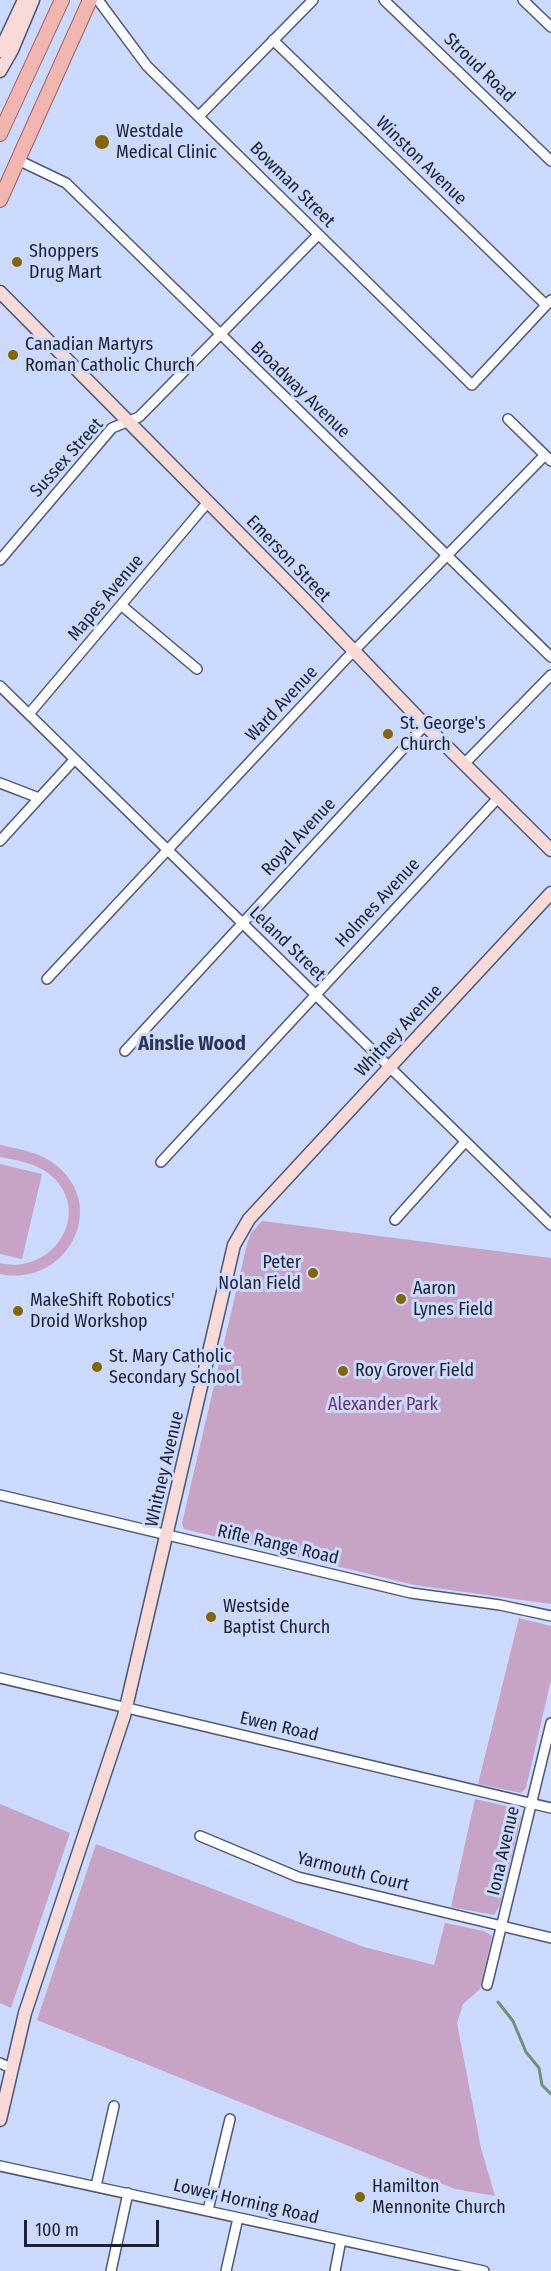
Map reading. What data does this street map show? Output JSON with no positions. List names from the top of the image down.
{
  "streets": {
    "street": [
      "Stroud Road",
      "Winston Avenue",
      "Bowman Street",
      "Broadway Avenue",
      "Sussex Street",
      "Emerson Street",
      "Mapes Avenue",
      "Ward Avenue",
      "Royal Avenue",
      "Holmes Avenue",
      "Leland Street",
      "Whitney Avenue",
      "Rifle Range Road",
      "Ewen Road",
      "Iona Avenue",
      "Yarmouth Court",
      "Lower Horning Road"
    ]
  },
  "crossings": [
    ["Winston Avenue", "Bowman Street"],
    ["Bowman Street", "Sussex Street"],
    ["Broadway Avenue", "Sussex Street"],
    ["Broadway Avenue", "Ward Avenue"],
    ["Sussex Street", "Emerson Street"],
    ["Emerson Street", "Mapes Avenue"],
    ["Emerson Street", "Ward Avenue"],
    ["Emerson Street", "Royal Avenue"],
    ["Emerson Street", "Holmes Avenue"],
    ["Mapes Avenue", "Leland Street"],
    ["Ward Avenue", "Leland Street"],
    ["Royal Avenue", "Leland Street"],
    ["Holmes Avenue", "Leland Street"],
    ["Leland Street", "Whitney Avenue"],
    ["Whitney Avenue", "Rifle Range Road"],
    ["Whitney Avenue", "Ewen Road"],
    ["Ewen Road", "Iona Avenue"],
    ["Iona Avenue", "Yarmouth Court"]
  ],
  "districts": ["Ainslie Wood"],
  "parks": ["Alexander Park"],
  "places": [
    "Westdale Medical Clinic",
    "Shoppers Drug Mart",
    "Canadian Martyrs Roman Catholic Church",
    "St. George's Church",
    "Peter Nolan Field",
    "Aaron Lynes Field",
    "MakeShift Robotics' Droid Workshop",
    "St. Mary Catholic Secondary School",
    "Roy Grover Field",
    "Westside Baptist Church",
    "Hamilton Mennonite Church"
  ],
  "scale_bar": "100 m"
}
